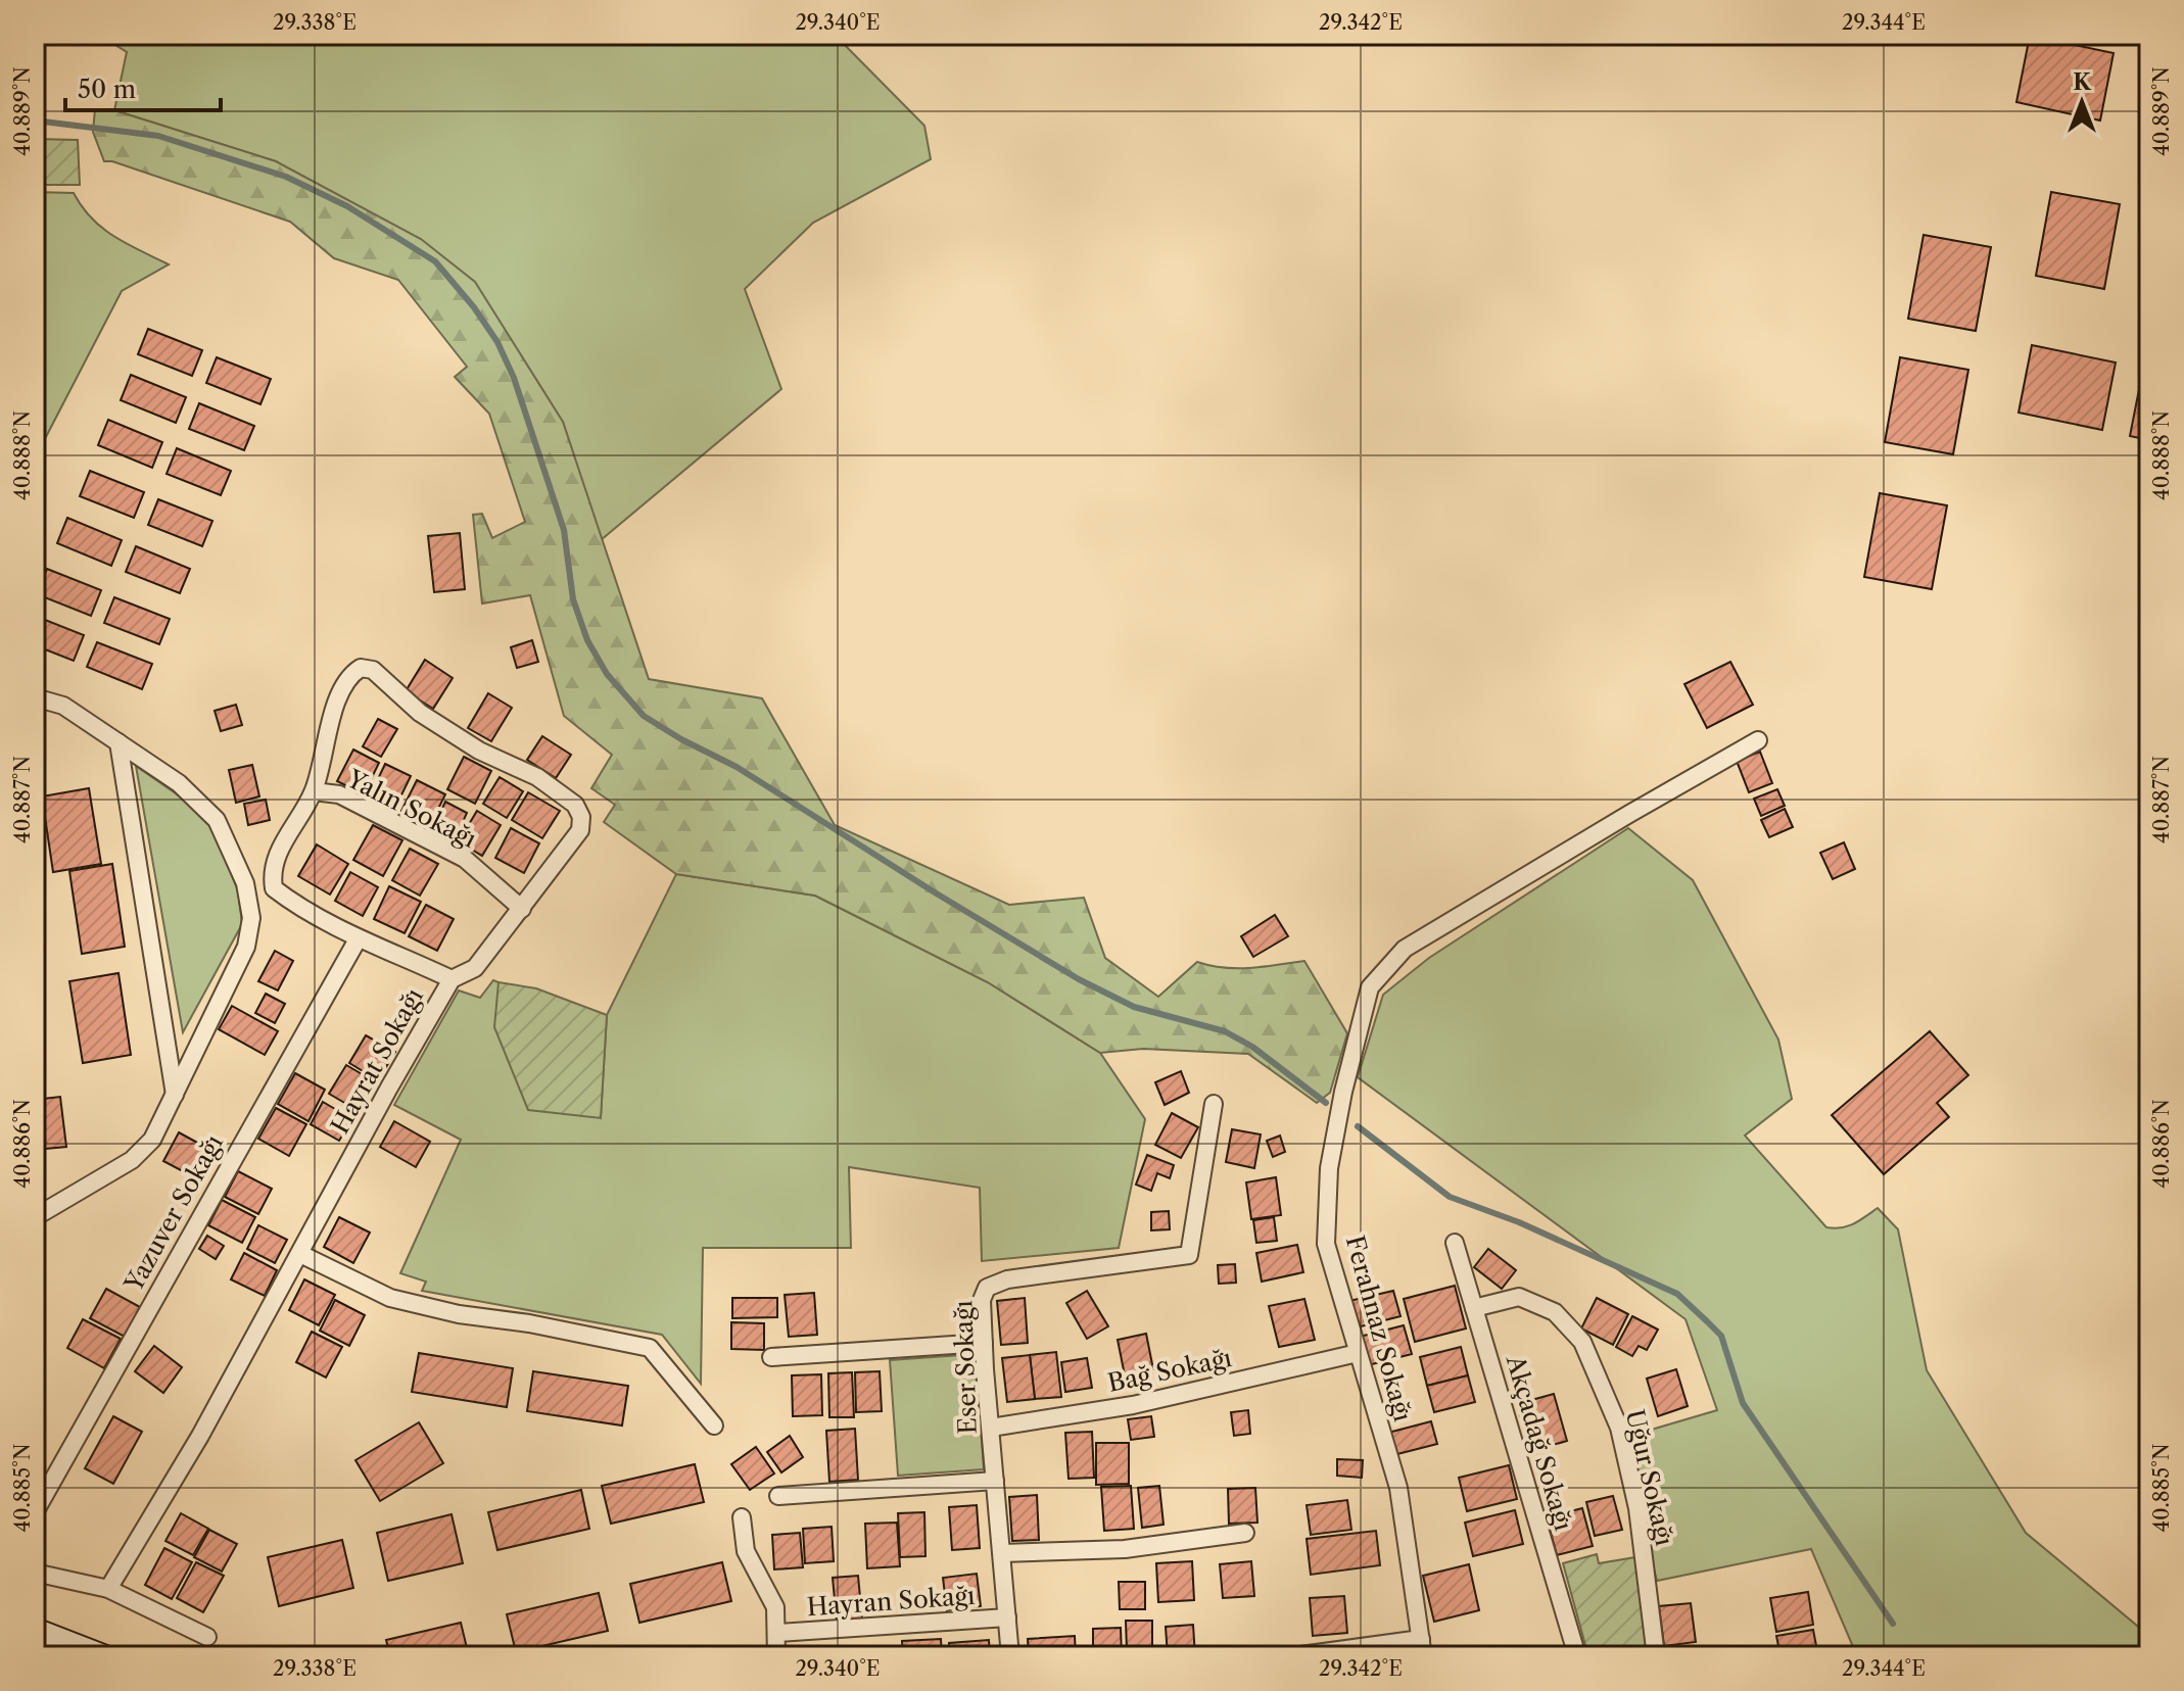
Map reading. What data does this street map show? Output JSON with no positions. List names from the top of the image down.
{
  "streets": {
    "street": [
      "Yalın Sokağı",
      "Hayrat Sokağı",
      "Yazuver Sokağı",
      "Ferahnaz Sokağı",
      "Eser Sokağı",
      "Bağ Sokağı",
      "Akçadağ Sokağı",
      "Uğur Sokağı",
      "Hayran Sokağı"
    ]
  },
  "crossings": [
    ["Yalın Sokağı", "Hayrat Sokağı"],
    ["Ferahnaz Sokağı", "Bağ Sokağı"],
    ["Eser Sokağı", "Bağ Sokağı"],
    ["Eser Sokağı", "Hayran Sokağı"],
    ["Akçadağ Sokağı", "Uğur Sokağı"]
  ],
  "scale_bar": "50 m",
  "north": "top",
  "coordinates": [
    "29.338°E",
    "29.340°E",
    "29.342°E",
    "29.344°E",
    "40.889°N",
    "40.888°N",
    "40.887°N",
    "40.886°N",
    "40.885°N"
  ]
}
